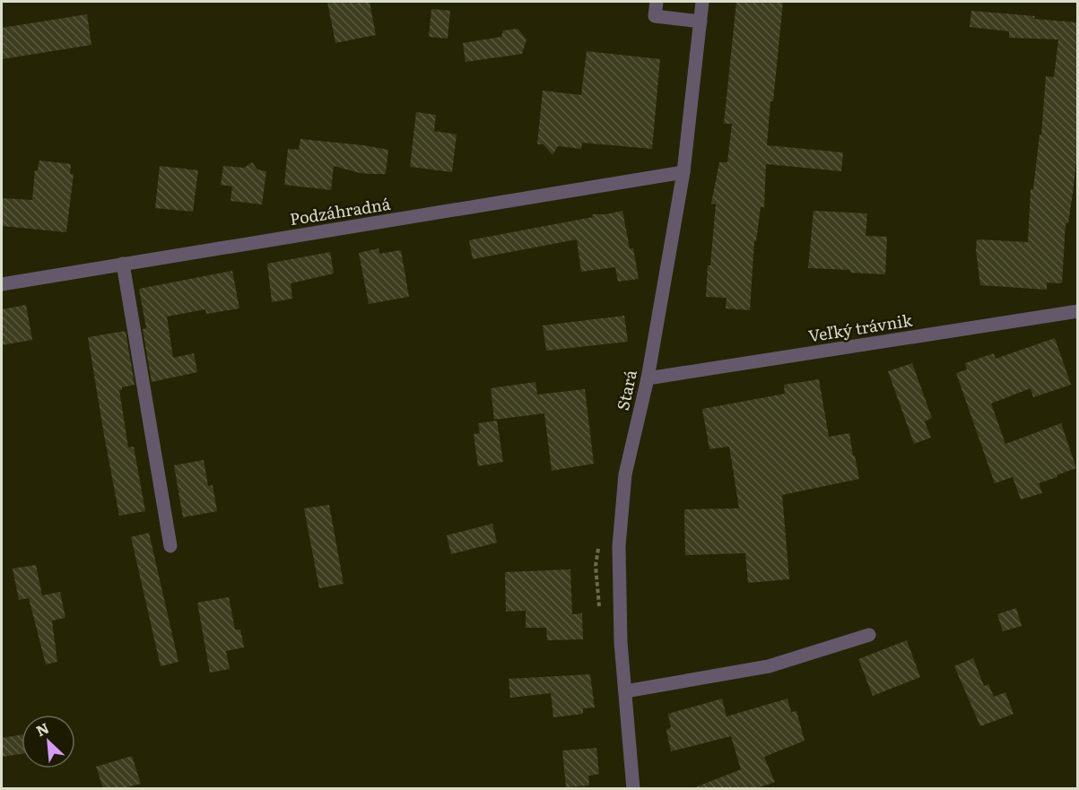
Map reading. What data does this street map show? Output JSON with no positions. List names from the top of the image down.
{
  "streets": {
    "street": ["Podzáhradná", "Veľký trávnik", "Stará"]
  },
  "crossings": [
    ["Podzáhradná", "Stará"],
    ["Veľký trávnik", "Stará"]
  ],
  "north": "top left"
}
